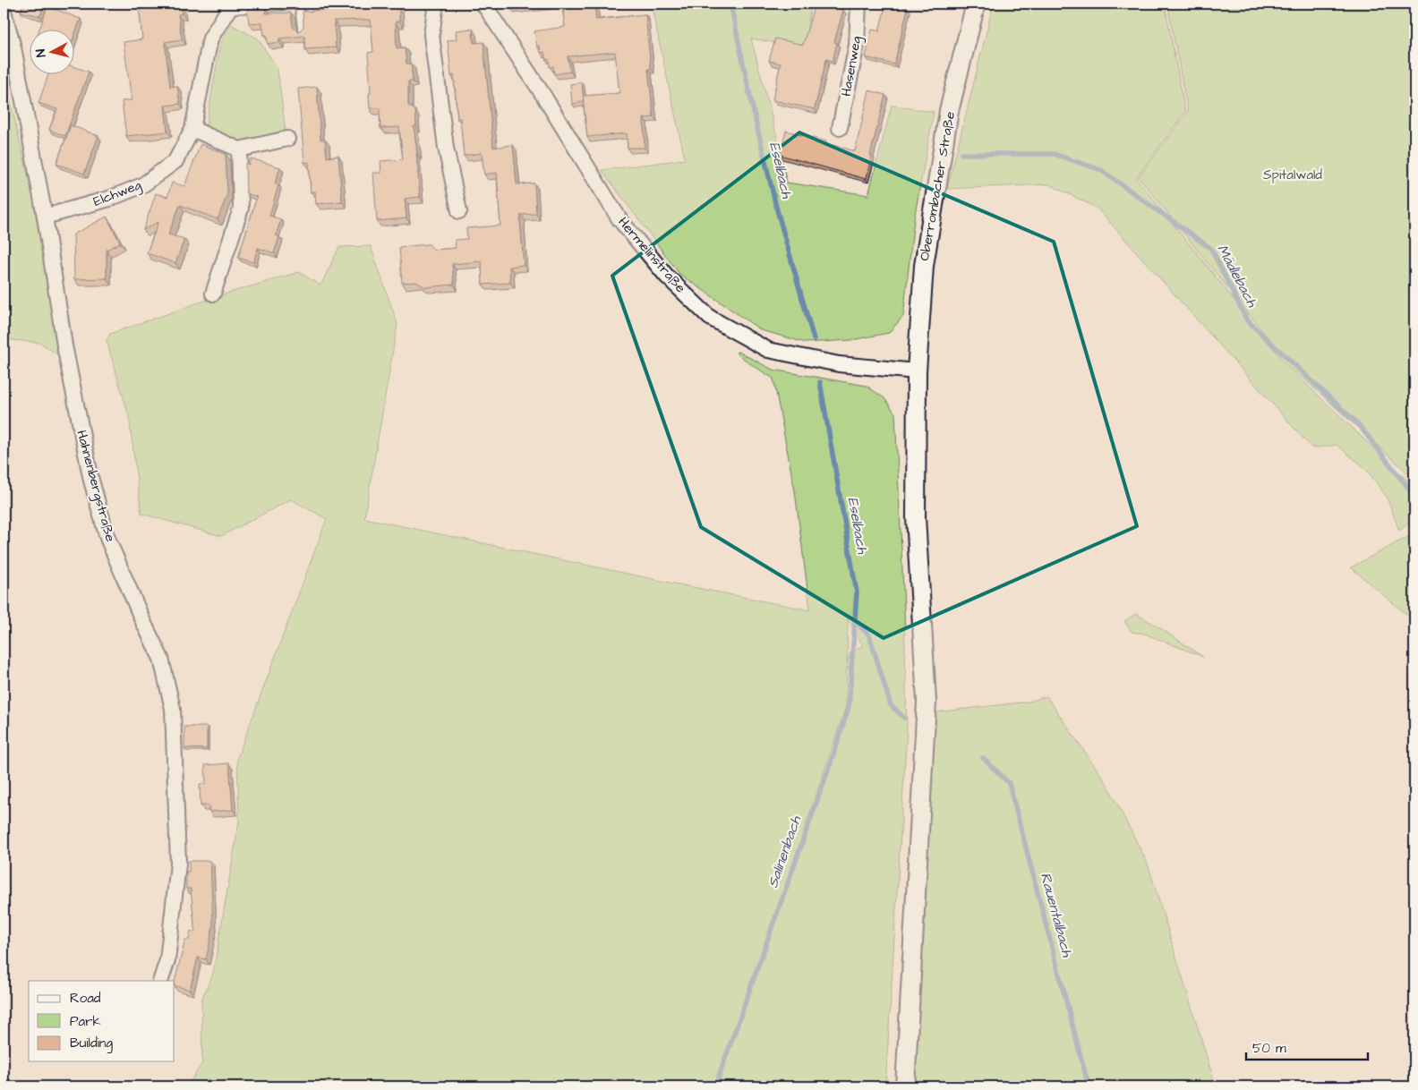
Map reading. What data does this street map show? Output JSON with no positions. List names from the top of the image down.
{
  "streets": {
    "street": [
      "Hasenweg",
      "Oberrombacher Straße",
      "Elchweg",
      "Hermelinstraße",
      "Hahnenbergstraße"
    ]
  },
  "crossings": [
    ["Oberrombacher Straße", "Hermelinstraße"],
    ["Elchweg", "Hahnenbergstraße"]
  ],
  "water": [
    "Eselbach",
    "Mädlebach",
    "Salinenbach",
    "Rauentalbach"
  ],
  "parks": ["Spitalwald"],
  "legend": ["Road", "Park", "Building"],
  "scale_bar": "50 m",
  "north": "left"
}
